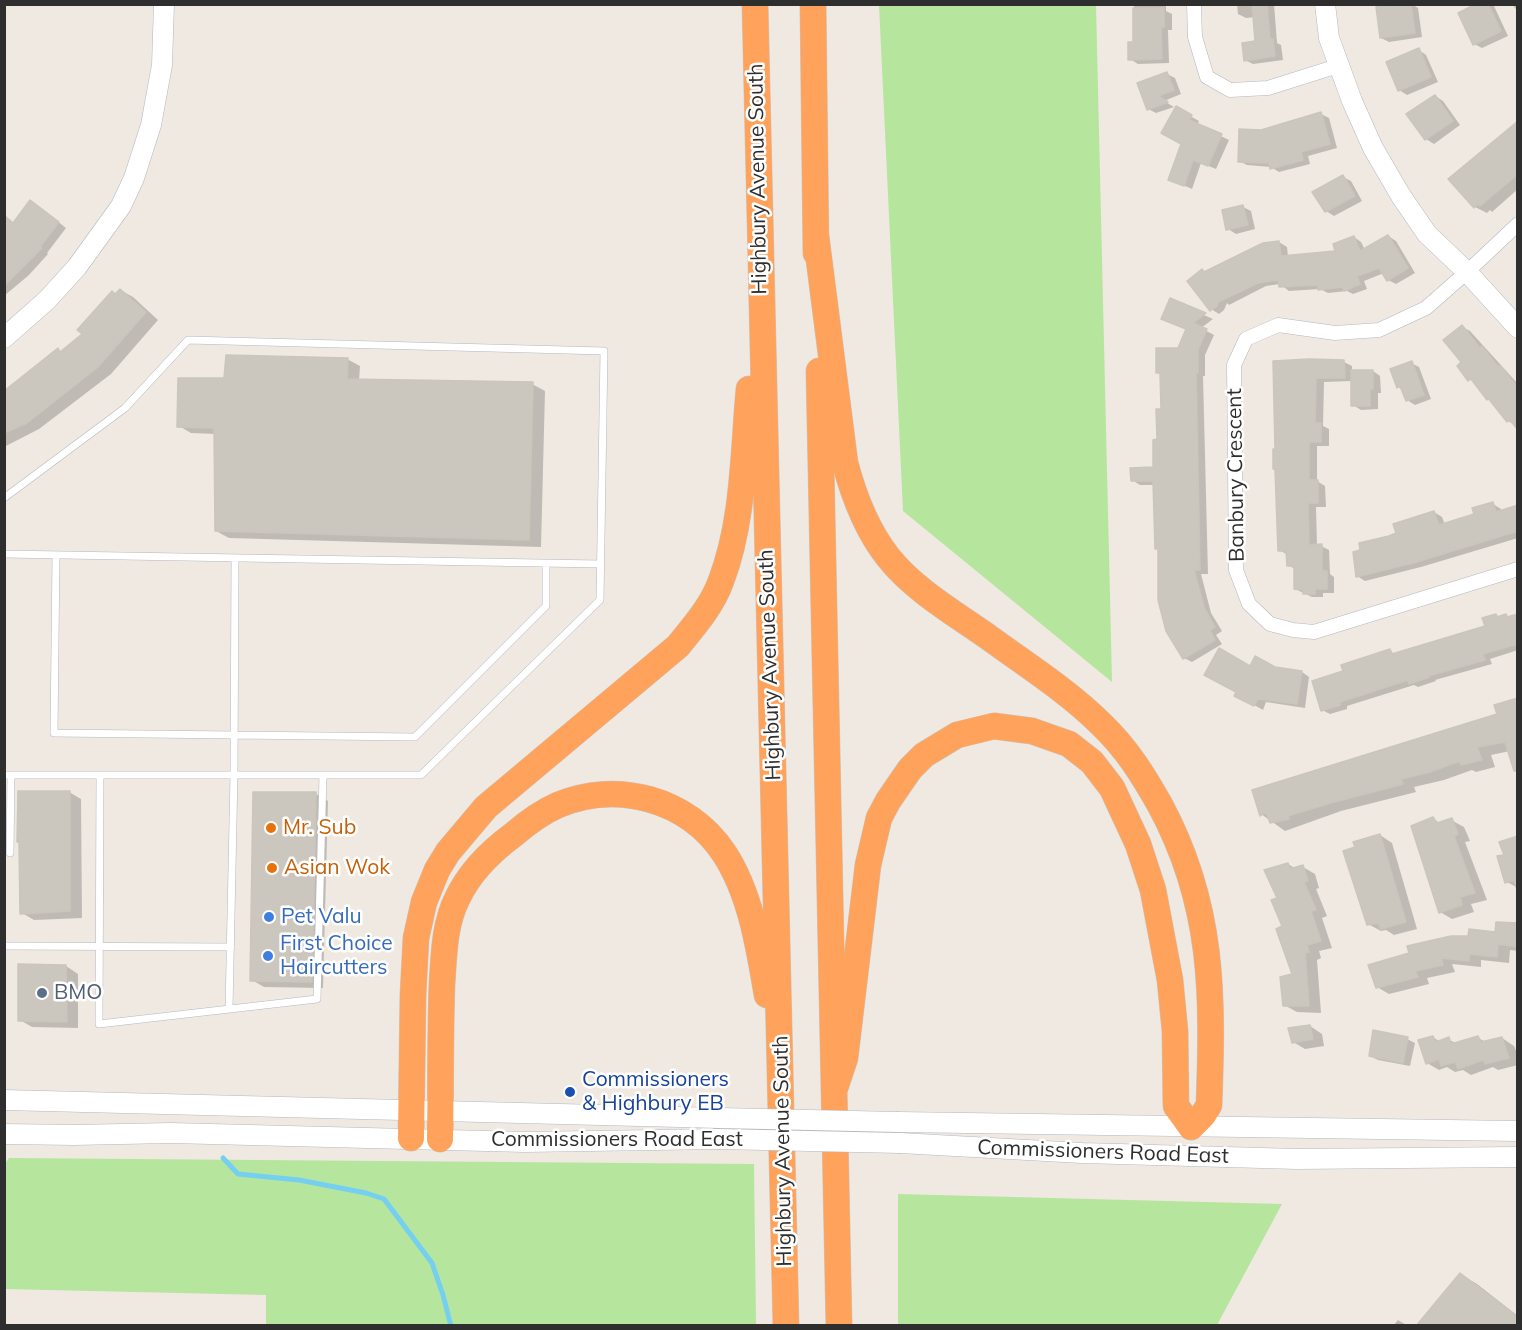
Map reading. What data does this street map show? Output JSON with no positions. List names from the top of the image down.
{
  "streets": {
    "highway": ["Highbury Avenue South"],
    "main road": ["Commissioners Road East"],
    "street": ["Banbury Crescent"]
  },
  "places": [
    "Mr. Sub",
    "Asian Wok",
    "Pet Valu",
    "First Choice Haircutters",
    "BMO",
    "Commissioners & Highbury EB"
  ]
}
